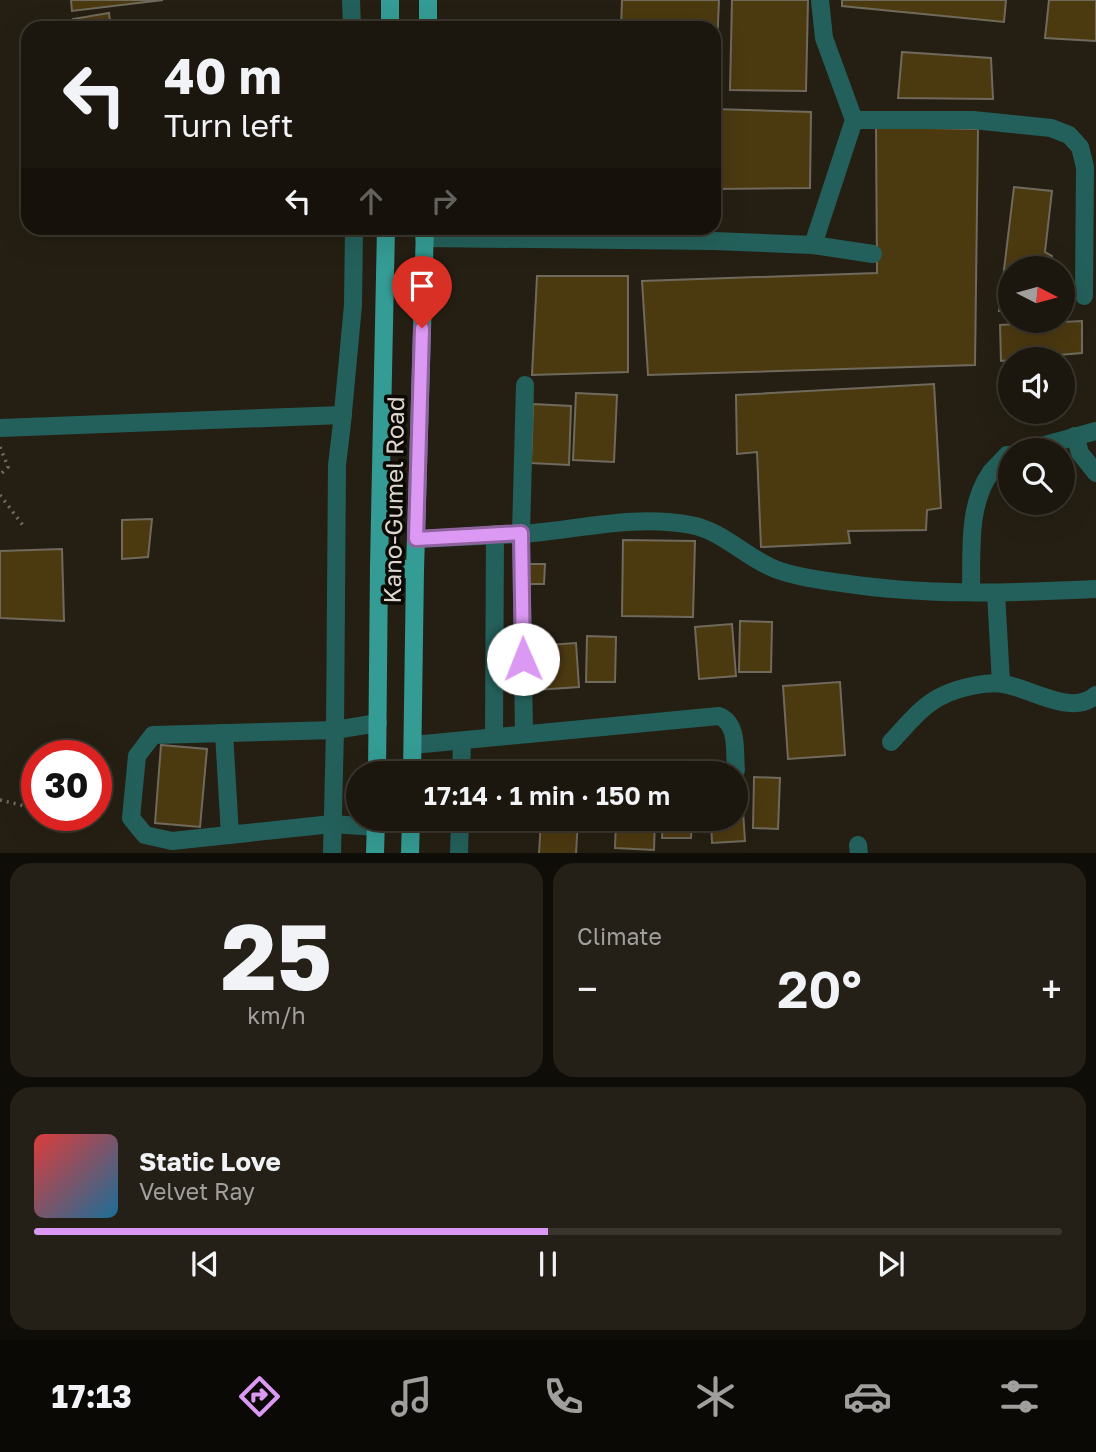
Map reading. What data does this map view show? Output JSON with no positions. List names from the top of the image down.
{
  "streets": {
    "main road": ["Kano-Gumel Road"]
  },
  "north": "right",
  "page": {
    "turn": ["40 m", "Turn left"],
    "limit": "30",
    "trip": "17:14 · 1 min · 150 m",
    "tile": [
      ["25", "km/h"],
      "Climate"
    ],
    "heat": ["−", "20°", "+"],
    "song": ["Static Love", "Velvet Ray"],
    "tabs": "17:13"
  }
}
